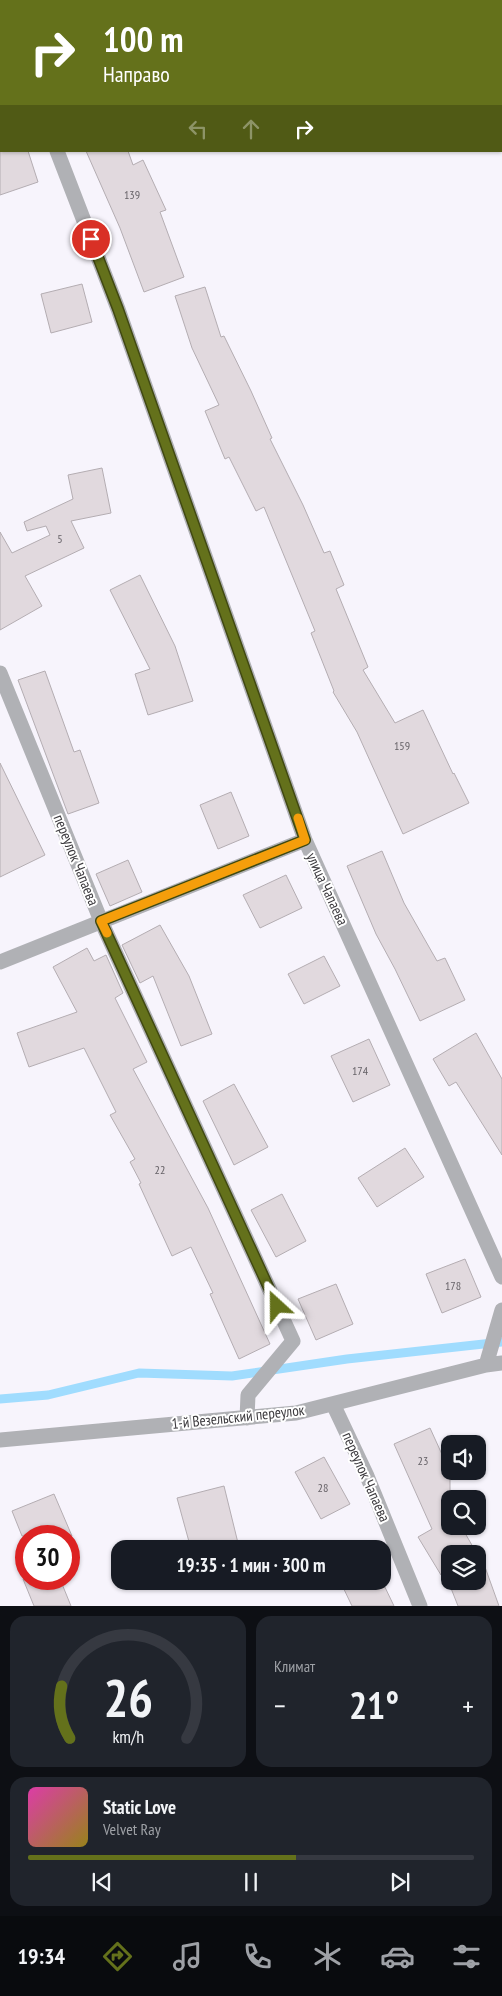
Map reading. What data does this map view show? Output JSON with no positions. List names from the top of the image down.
{
  "streets": {
    "street": ["переулок Чапаева", "улица Чапаева", "1-й Везельский переулок"]
  },
  "crossings": [
    ["переулок Чапаева", "1-й Везельский переулок"]
  ],
  "house_numbers": [
    "139",
    "5",
    "159",
    "174",
    "22",
    "178",
    "23",
    "28"
  ],
  "page": {
    "turn": ["100 m", "Направо"],
    "limit": "30",
    "trip": "19:35 · 1 мин · 300 m",
    "tile": "Климат",
    "heat": ["−", "21°", "+"],
    "song": ["Static Love", "Velvet Ray"],
    "tabs": "19:34",
    "gauge": ["26", "km/h"]
  }
}
